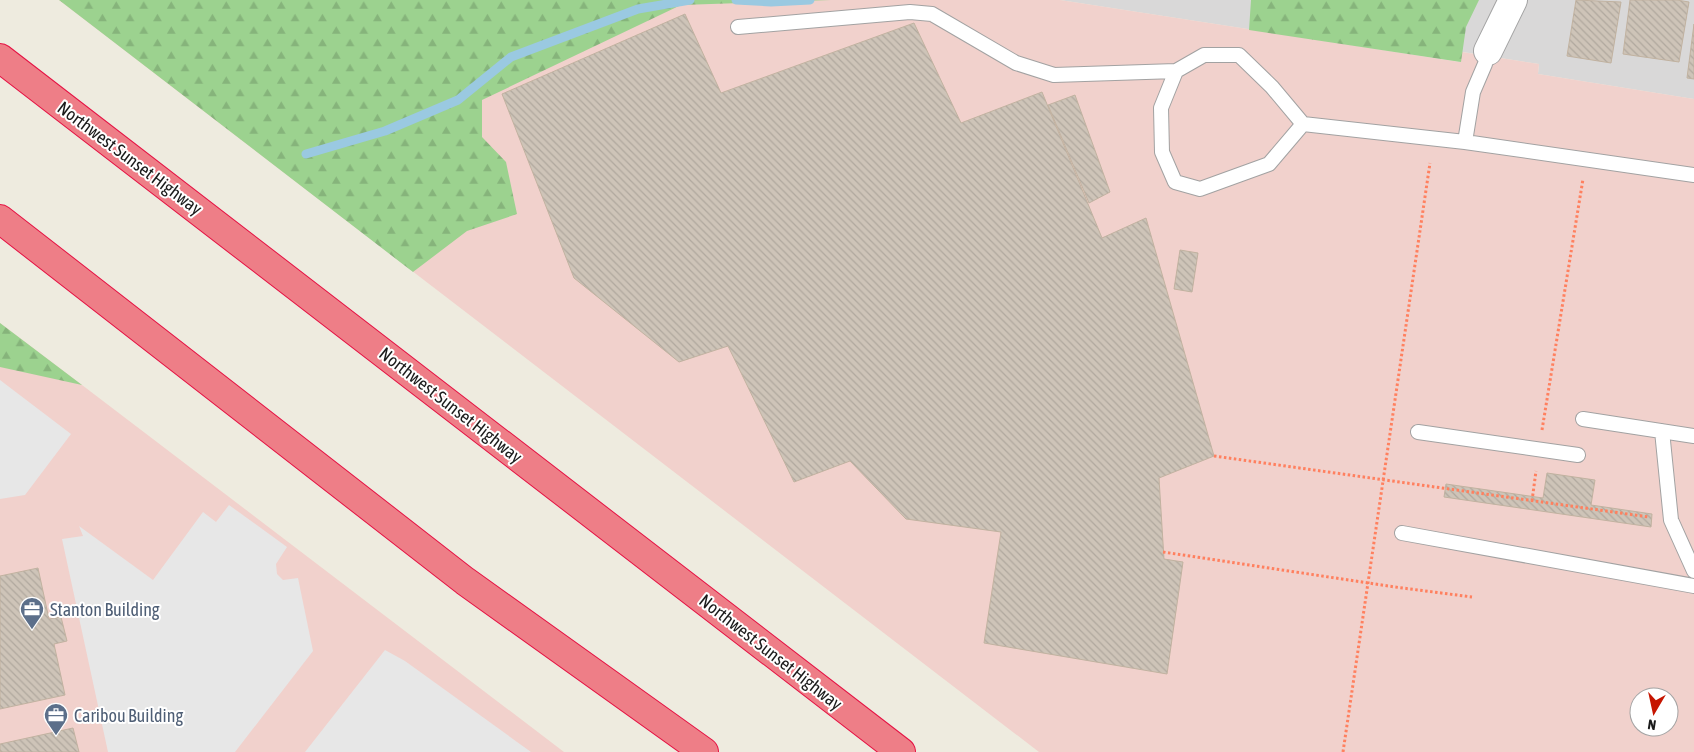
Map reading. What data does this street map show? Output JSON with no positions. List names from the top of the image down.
{
  "streets": {
    "highway": ["Northwest Sunset Highway"]
  },
  "places": {
    "office": ["Stanton Building", "Caribou Building"]
  },
  "north": "bottom"
}
